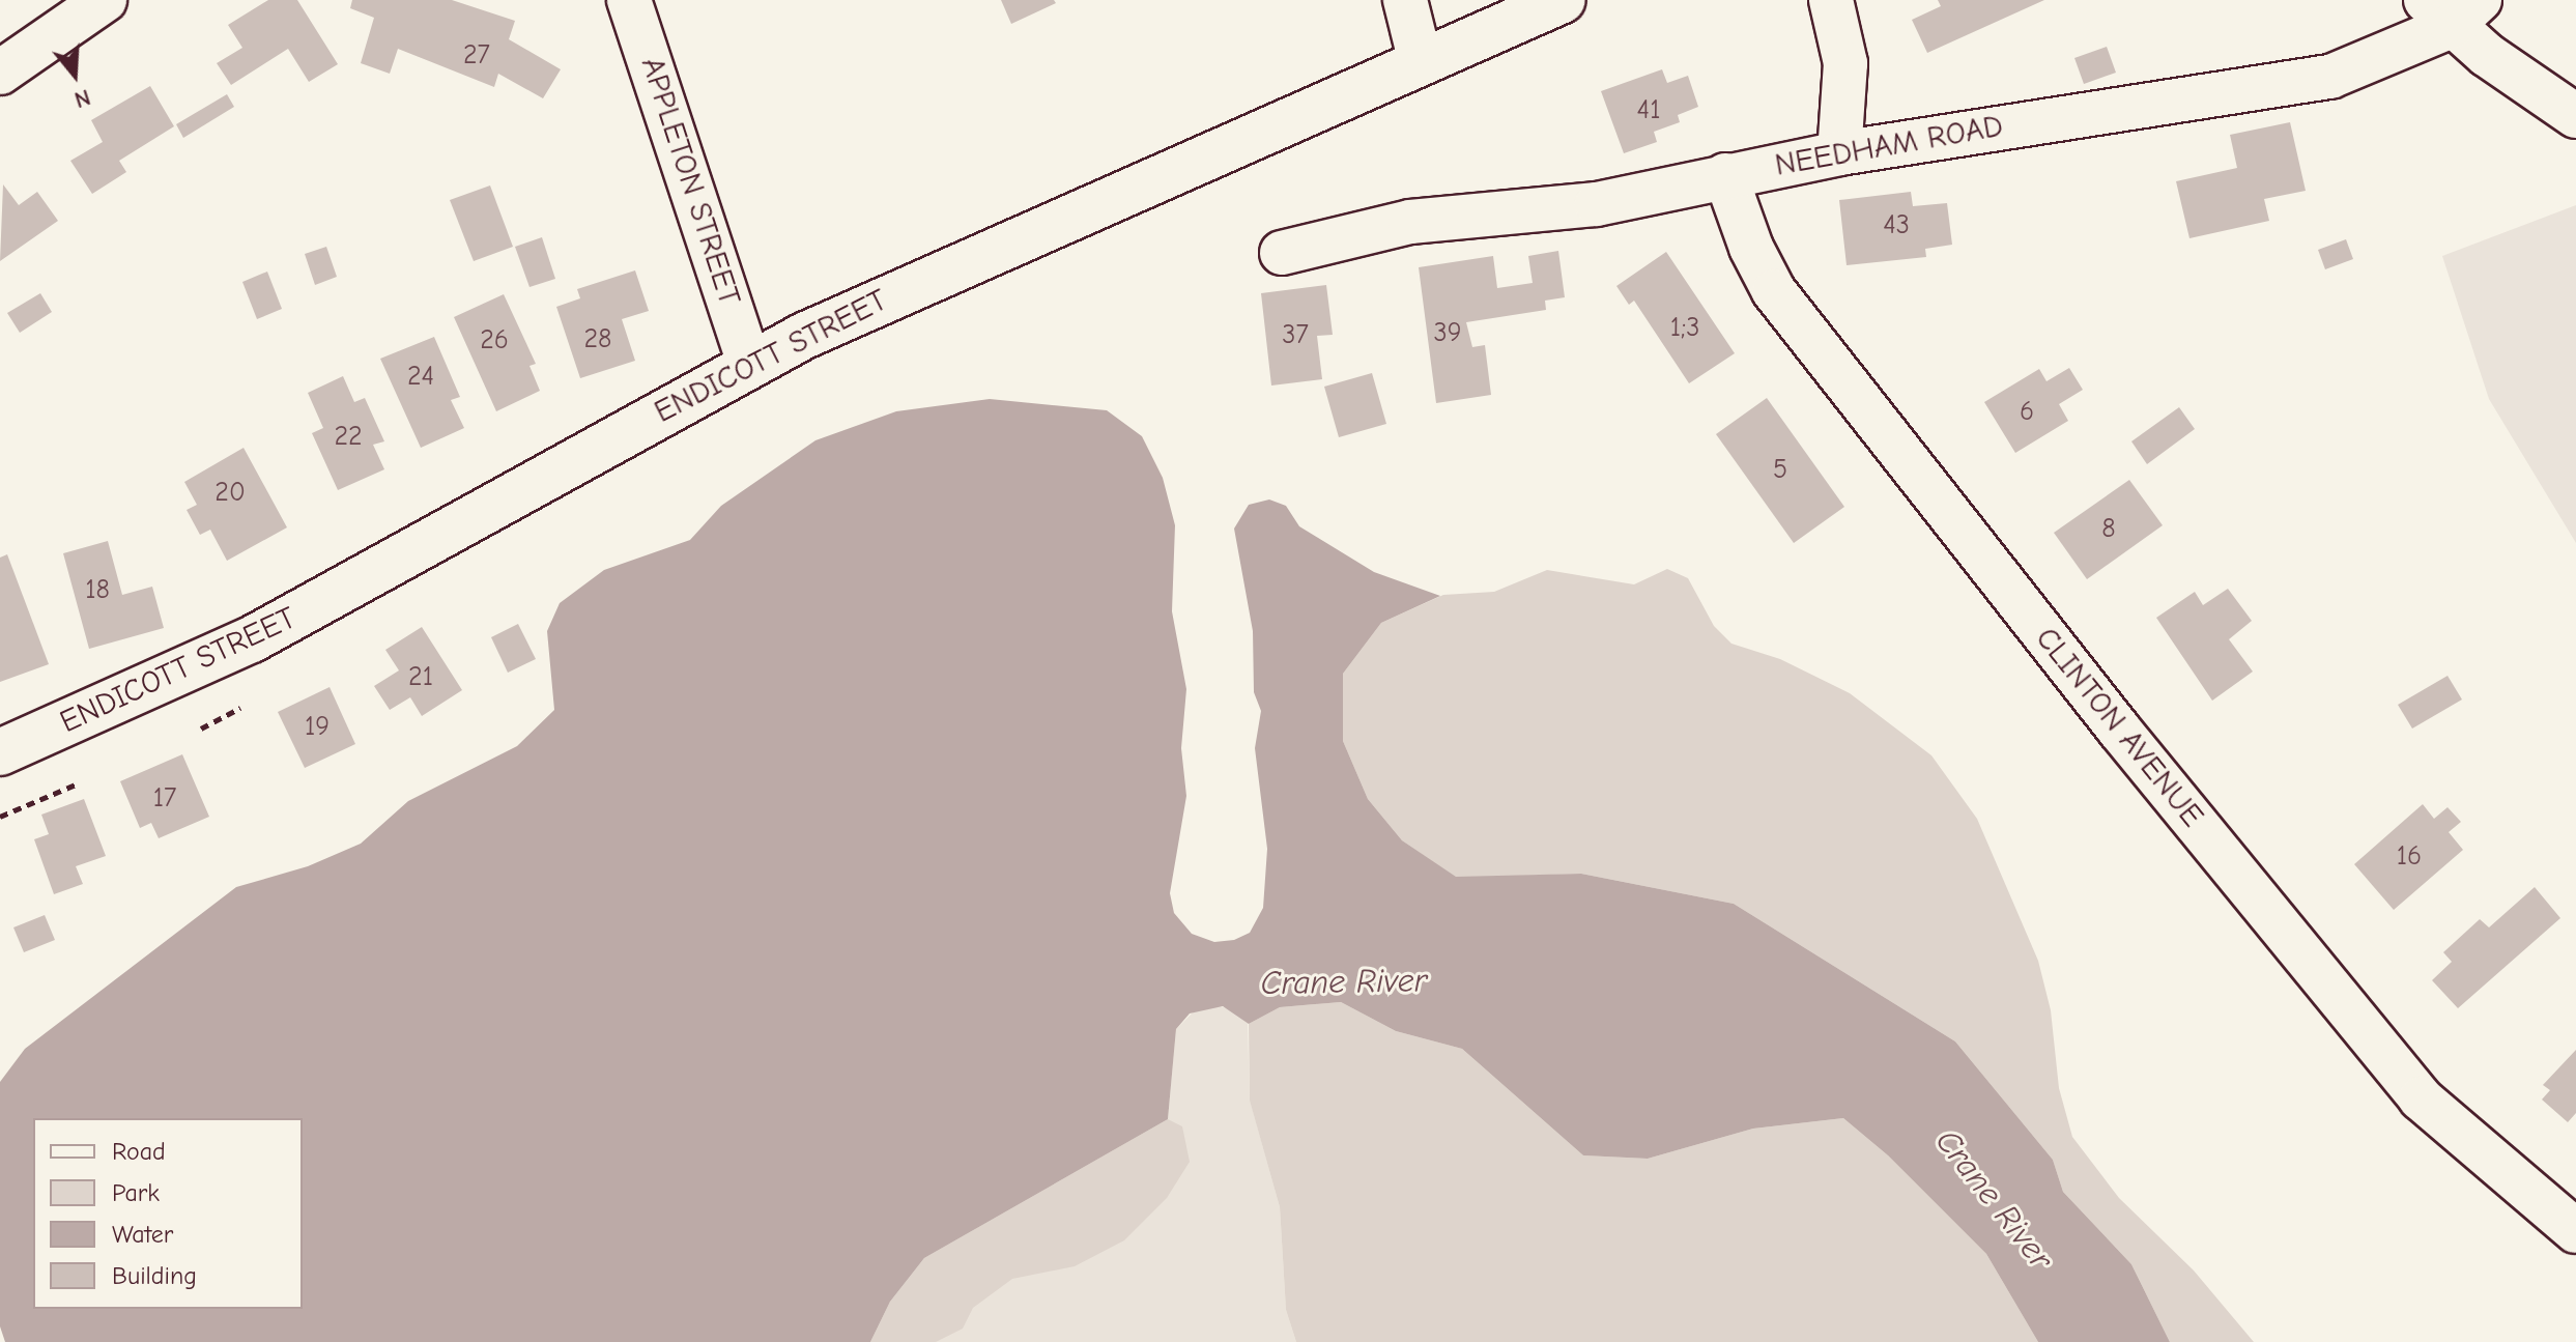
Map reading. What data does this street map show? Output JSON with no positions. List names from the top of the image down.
{
  "streets": {
    "main road": ["ENDICOTT STREET"],
    "street": ["NEEDHAM ROAD", "APPLETON STREET", "CLINTON AVENUE"]
  },
  "crossings": [
    ["NEEDHAM ROAD", "CLINTON AVENUE"],
    ["APPLETON STREET", "ENDICOTT STREET"]
  ],
  "water": ["Crane River"],
  "house_numbers": [
    "27",
    "41",
    "43",
    "1;3",
    "39",
    "37",
    "28",
    "26",
    "24",
    "6",
    "22",
    "5",
    "20",
    "8",
    "18",
    "21",
    "19",
    "17",
    "16"
  ],
  "legend": [
    "Road",
    "Park",
    "Water",
    "Building"
  ],
  "north": "bottom"
}
